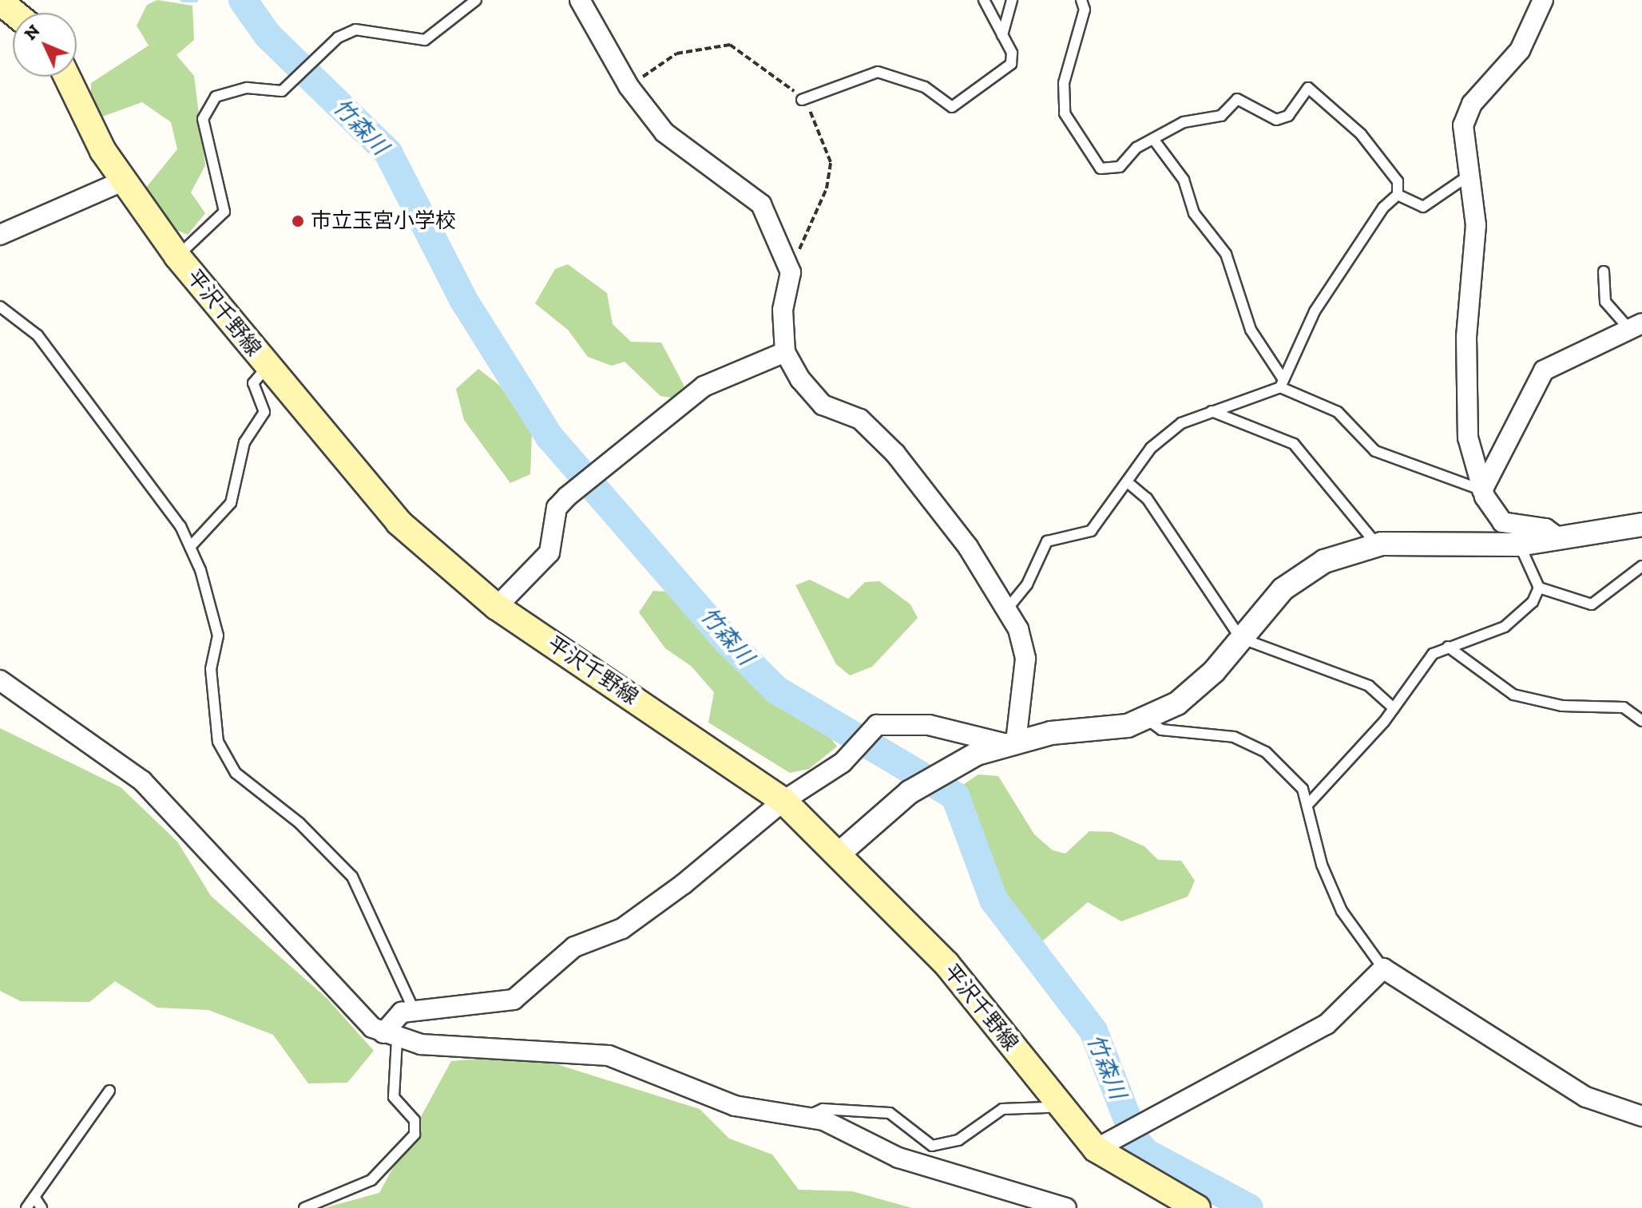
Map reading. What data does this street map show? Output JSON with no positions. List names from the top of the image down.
{
  "streets": {
    "main road": ["平沢千野線"]
  },
  "water": ["竹森川"],
  "places": ["市立玉宮小学校"],
  "north": "top left"
}
